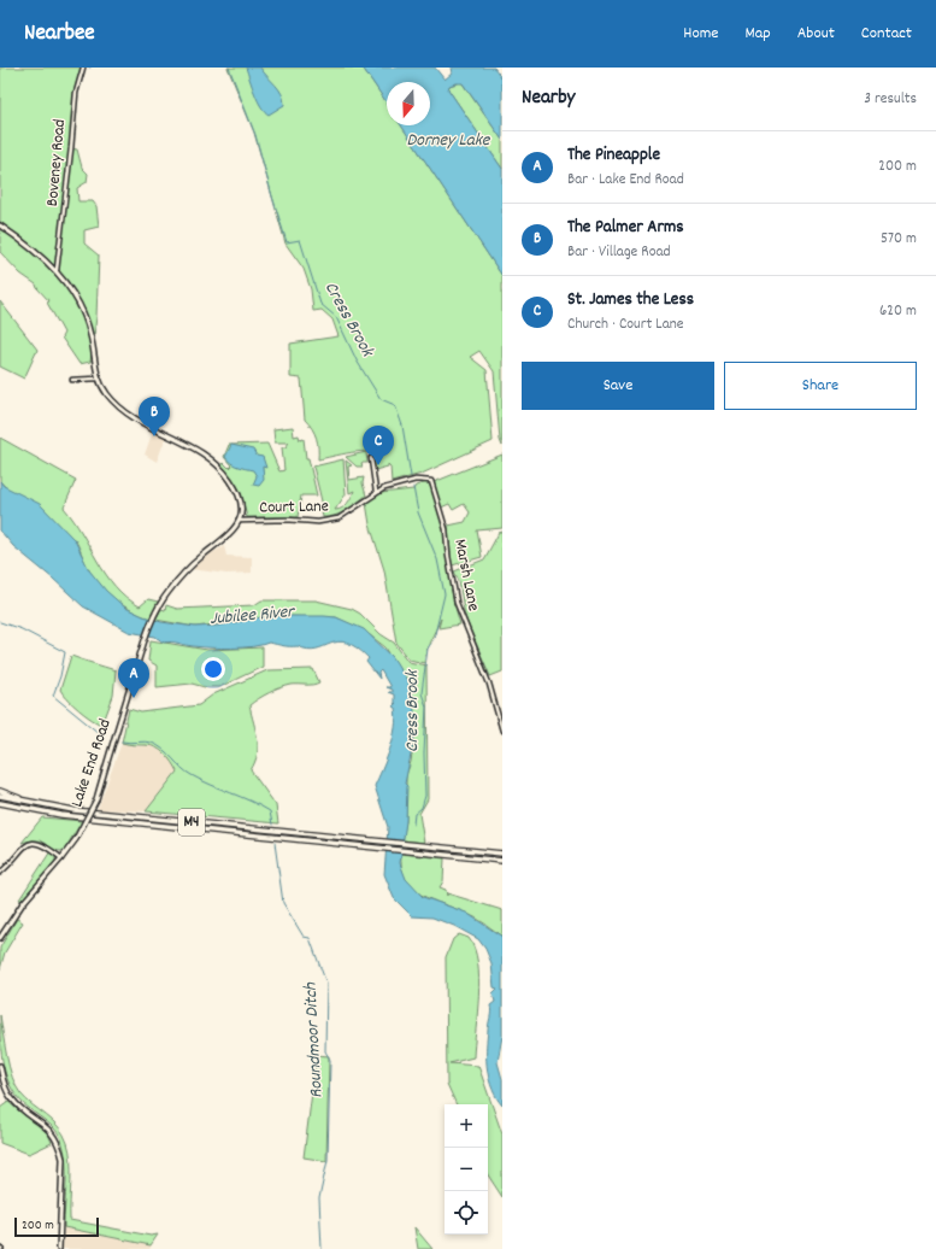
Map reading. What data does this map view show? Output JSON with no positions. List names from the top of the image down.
{
  "streets": {
    "highway": ["M4"],
    "main road": ["Lake End Road"],
    "street": ["Boveney Road", "Court Lane", "Marsh Lane"]
  },
  "crossings": [
    ["Court Lane", "Marsh Lane"],
    ["Court Lane", "Lake End Road"]
  ],
  "water": [
    "Dorney Lake",
    "Cress Brook",
    "Jubilee River",
    "Roundmoor Ditch"
  ],
  "scale_bar": "200 m",
  "north": "bottom",
  "page": {
    "header": "Nearbee",
    "nav": [
      "Home",
      "Map",
      "About",
      "Contact"
    ],
    "heading": ["Nearby", "3 results"],
    "list": [
      {
        "mark": "A",
        "name": "The Pineapple",
        "note": "Bar · Lake End Road",
        "value": "200 m"
      },
      {
        "mark": "B",
        "name": "The Palmer Arms",
        "note": "Bar · Village Road",
        "value": "570 m"
      },
      {
        "mark": "C",
        "name": "St. James the Less",
        "note": "Church · Court Lane",
        "value": "620 m"
      }
    ],
    "buttons": ["Save", "Share"],
    "pins": ["B", "C", "A"],
    "map_buttons": ["+", "−"],
    "scale": "200 m"
  }
}
